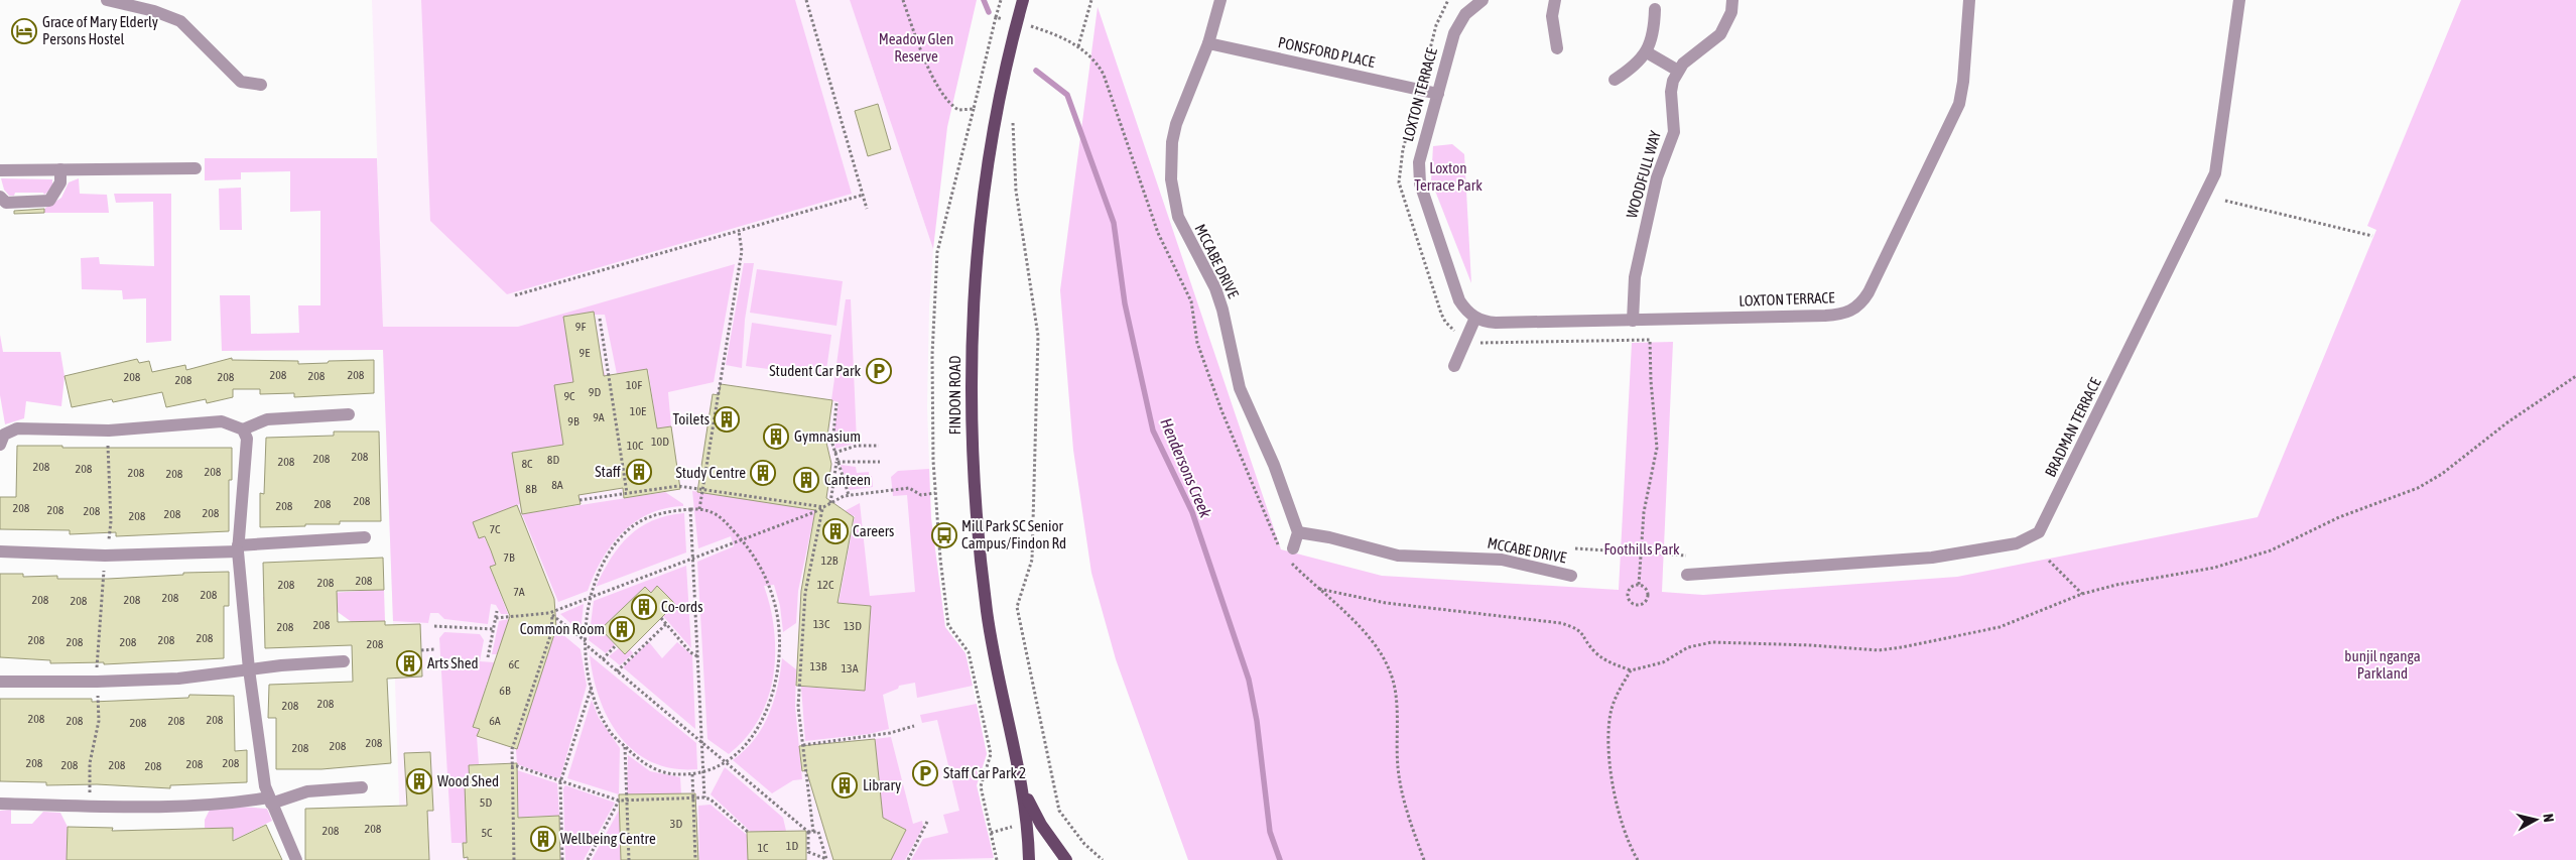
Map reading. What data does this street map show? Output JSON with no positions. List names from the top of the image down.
{
  "streets": {
    "main road": ["FINDON ROAD"],
    "street": [
      "PONSFORD PLACE",
      "LOXTON TERRACE",
      "WOODFULL WAY",
      "MCCABE DRIVE",
      "BRADMAN TERRACE"
    ]
  },
  "crossings": [
    ["PONSFORD PLACE", "LOXTON TERRACE"],
    ["PONSFORD PLACE", "MCCABE DRIVE"],
    ["LOXTON TERRACE", "WOODFULL WAY"]
  ],
  "water": ["Hendersons Creek"],
  "parks": [
    "Meadow Glen Reserve",
    "Loxton Terrace Park",
    "Foothills Park",
    "bunjil nganga Parkland"
  ],
  "places": {
    "hotel": ["Grace of Mary Elderly Persons Hostel"],
    "parking": ["Student Car Park", "Staff Car Park 2"],
    "building": [
      "Toilets",
      "Gymnasium",
      "Staff",
      "Study Centre",
      "Canteen",
      "Careers",
      "Co-ords",
      "Common Room",
      "Arts Shed",
      "Wood Shed",
      "Library",
      "Wellbeing Centre"
    ],
    "bus stop": ["Mill Park SC Senior Campus/Findon Rd"]
  },
  "house_numbers": [
    "9F",
    "9E",
    "208",
    "208",
    "208",
    "208",
    "208",
    "208",
    "10F",
    "9D",
    "9C",
    "10E",
    "9A",
    "9B",
    "10D",
    "10C",
    "208",
    "208",
    "8D",
    "208",
    "8C",
    "208",
    "208",
    "208",
    "208",
    "208",
    "8A",
    "8B",
    "208",
    "208",
    "208",
    "208",
    "208",
    "208",
    "208",
    "208",
    "208",
    "7C",
    "7B",
    "12B",
    "208",
    "208",
    "208",
    "12C",
    "7A",
    "208",
    "208",
    "208",
    "208",
    "208",
    "13C",
    "208",
    "13D",
    "208",
    "208",
    "208",
    "208",
    "208",
    "208",
    "208",
    "6C",
    "13B",
    "13A",
    "6B",
    "208",
    "208",
    "208",
    "208",
    "208",
    "208",
    "6A",
    "208",
    "208",
    "208",
    "208",
    "208",
    "208",
    "208",
    "208",
    "208",
    "208",
    "5D",
    "3D",
    "208",
    "208",
    "5C",
    "1D",
    "1C"
  ],
  "north": "right"
}
